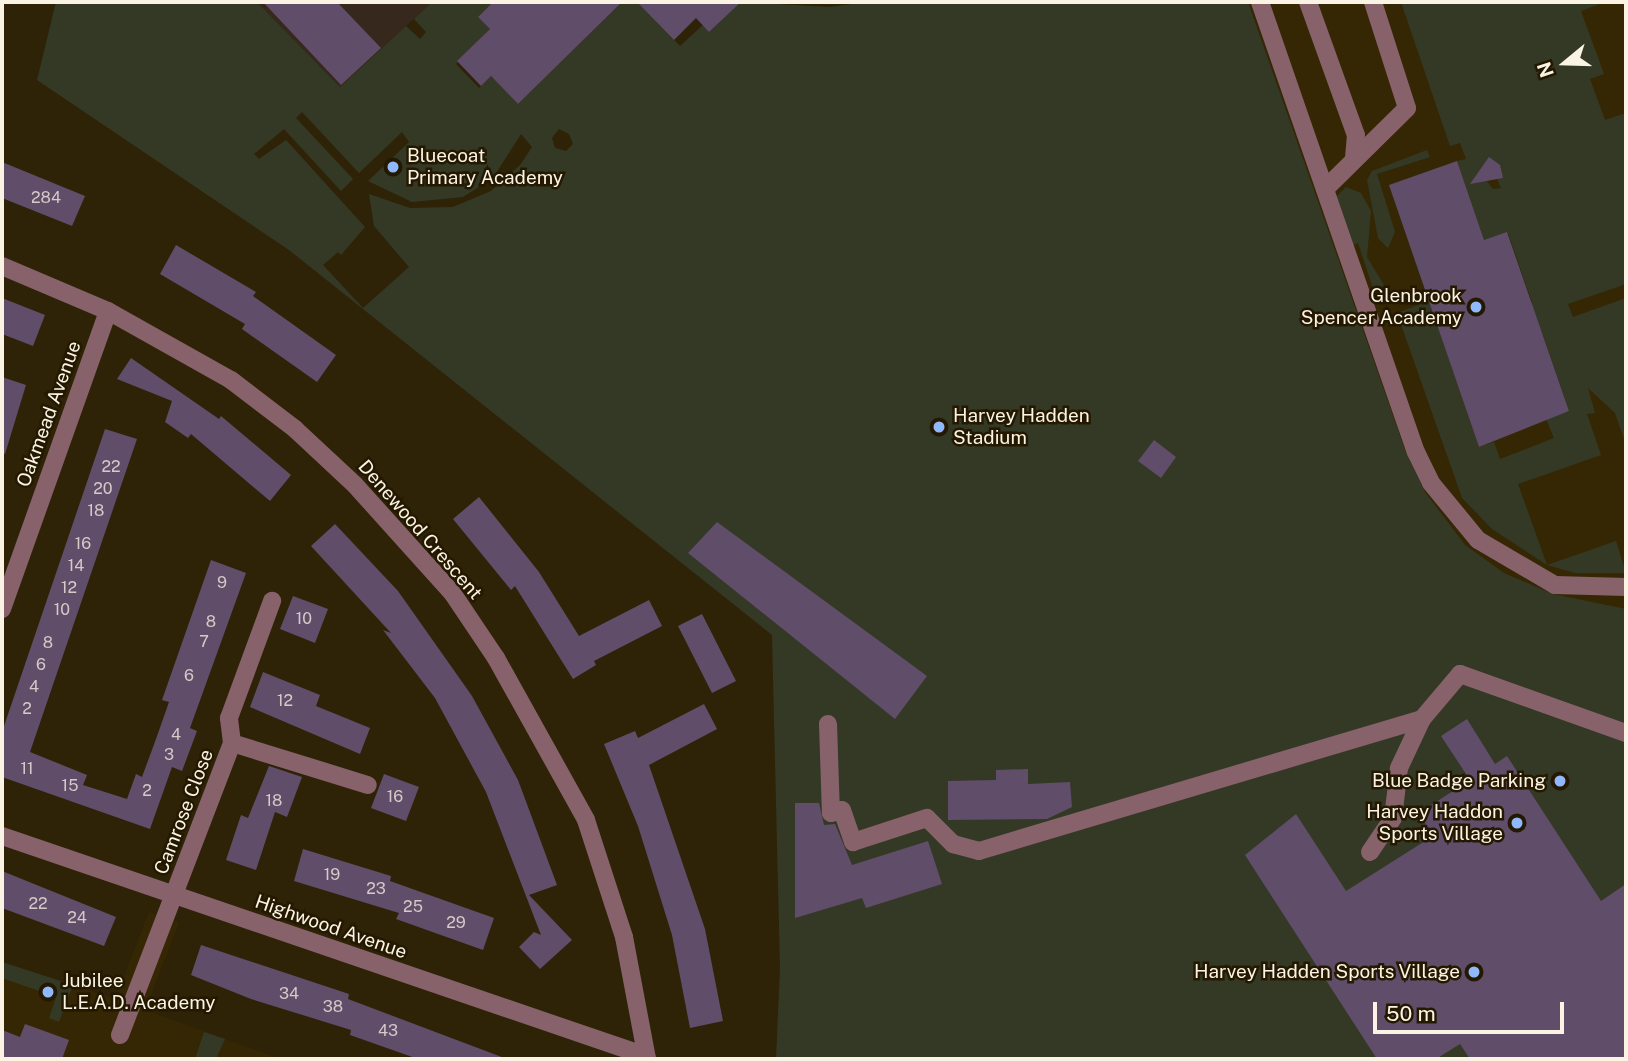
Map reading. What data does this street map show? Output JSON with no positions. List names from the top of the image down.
{
  "streets": {
    "street": [
      "Oakmead Avenue",
      "Denewood Crescent",
      "Camrose Close",
      "Highwood Avenue"
    ]
  },
  "crossings": [
    ["Oakmead Avenue", "Denewood Crescent"],
    ["Denewood Crescent", "Highwood Avenue"],
    ["Camrose Close", "Highwood Avenue"]
  ],
  "places": [
    "Bluecoat Primary Academy",
    "Glenbrook Spencer Academy",
    "Harvey Hadden Stadium",
    "Blue Badge Parking",
    "Harvey Haddon Sports Village",
    "Harvey Hadden Sports Village",
    "Jubilee L.E.A.D. Academy"
  ],
  "house_numbers": [
    "284",
    "22",
    "20",
    "18",
    "16",
    "14",
    "9",
    "12",
    "10",
    "10",
    "8",
    "7",
    "8",
    "6",
    "6",
    "4",
    "12",
    "2",
    "4",
    "3",
    "11",
    "15",
    "2",
    "16",
    "18",
    "19",
    "23",
    "22",
    "25",
    "24",
    "29",
    "34",
    "38",
    "43"
  ],
  "scale_bar": "50 m",
  "north": "left"
}
